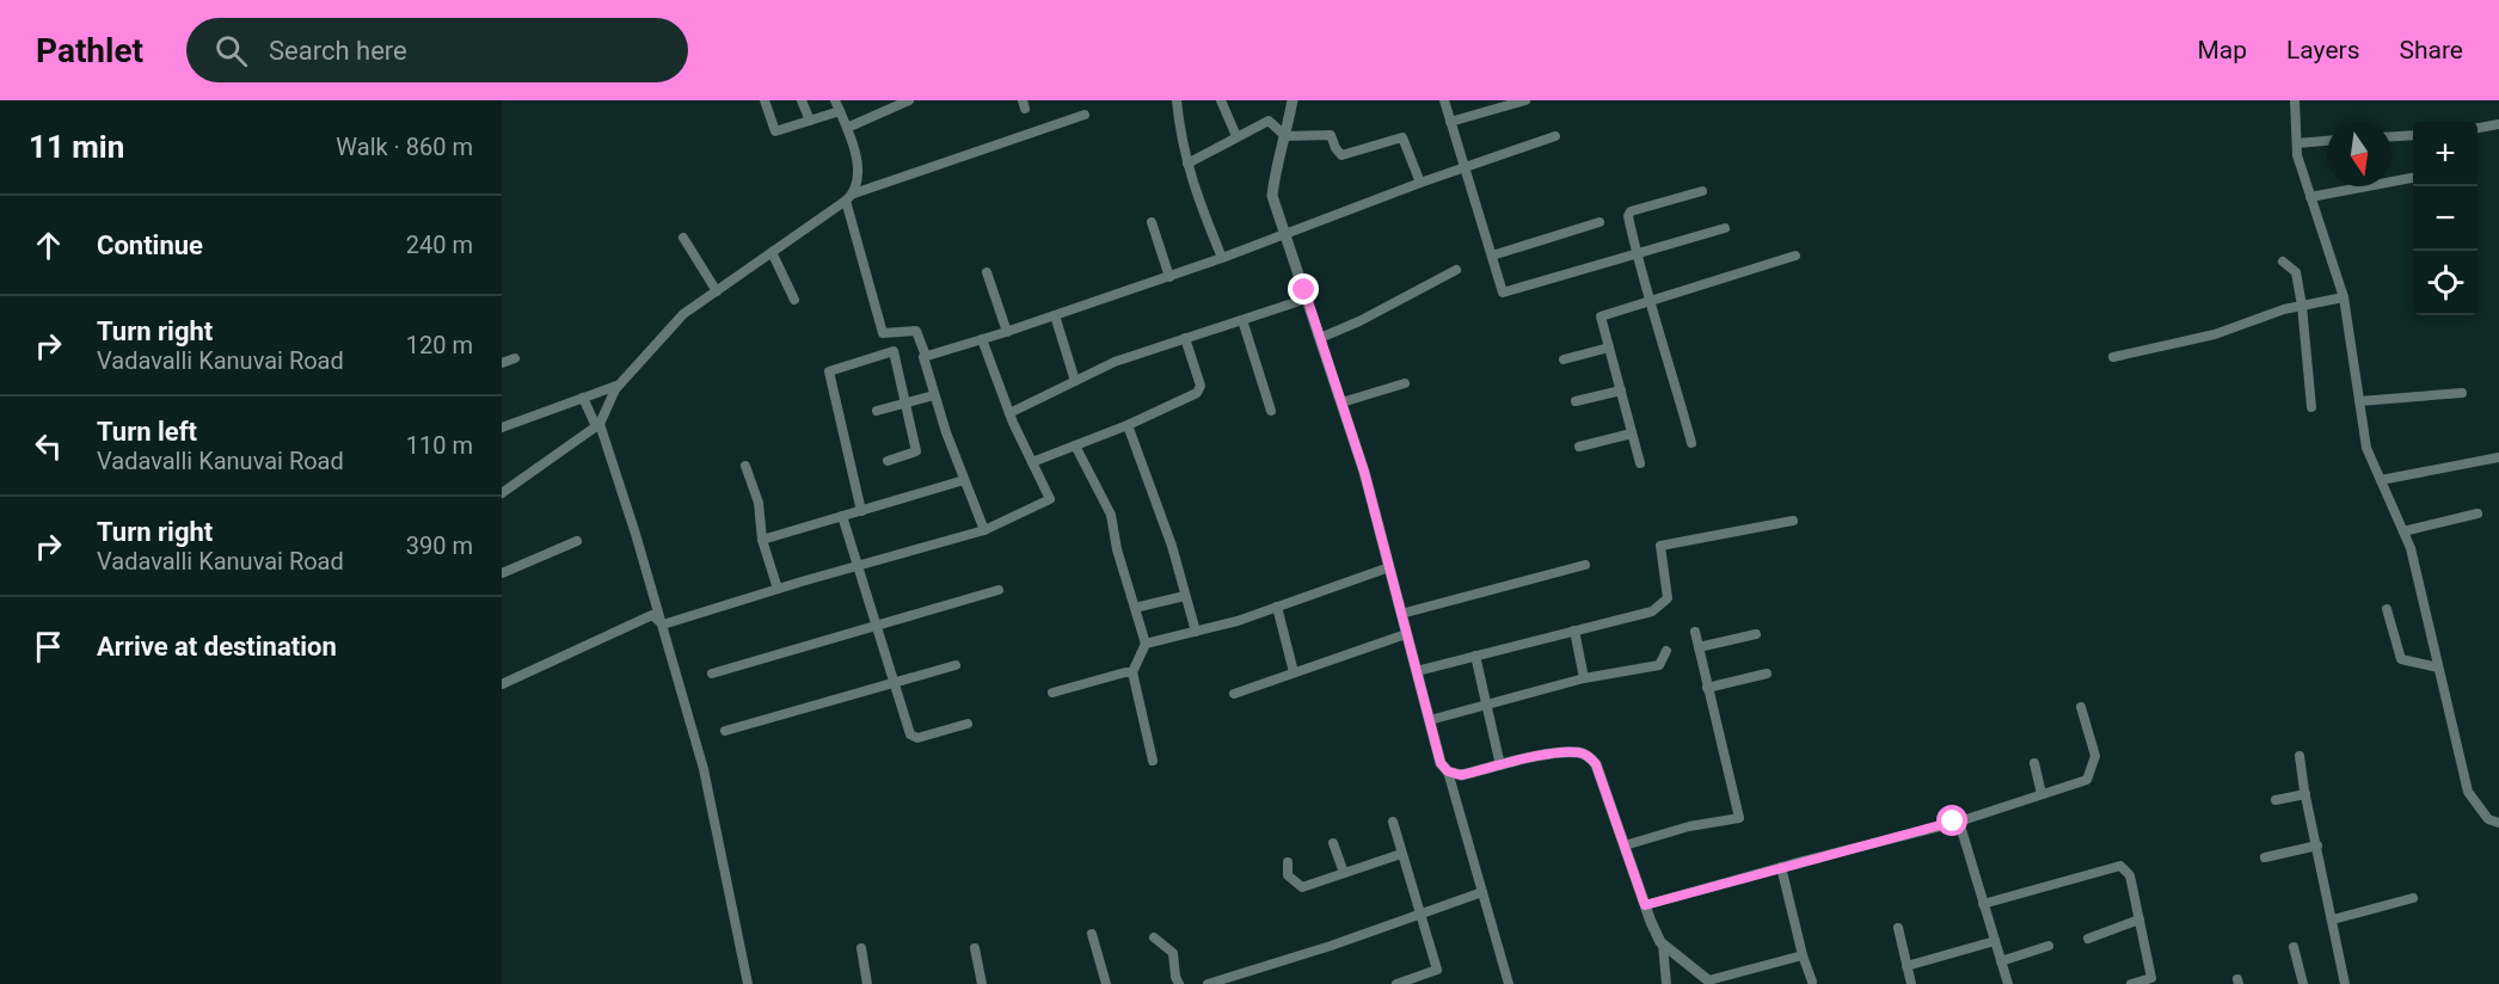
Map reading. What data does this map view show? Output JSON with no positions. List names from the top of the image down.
{
  "north": "bottom",
  "page": {
    "header": "Pathlet",
    "search": "Search here",
    "nav": ["Map", "Layers", "Share"],
    "heading": ["11 min", "Walk · 860 m"],
    "map_buttons": ["+", "−"],
    "list": [
      ["Continue", "240 m"],
      ["Turn right", "Vadavalli Kanuvai Road", "120 m"],
      ["Turn left", "Vadavalli Kanuvai Road", "110 m"],
      ["Turn right", "Vadavalli Kanuvai Road", "390 m"],
      "Arrive at destination"
    ]
  }
}
